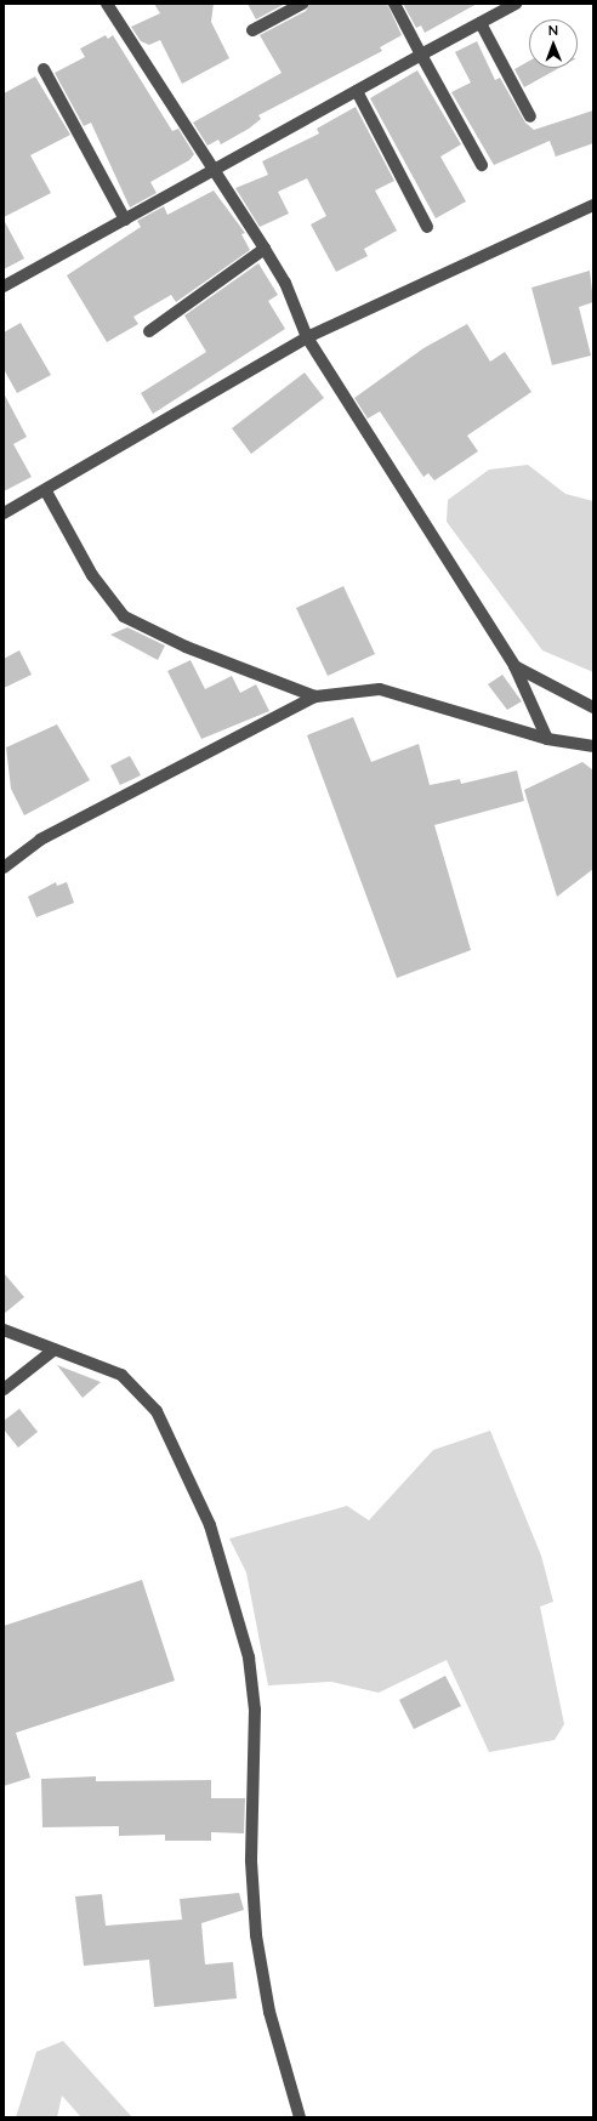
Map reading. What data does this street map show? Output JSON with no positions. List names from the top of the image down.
{
  "north": "top"
}
